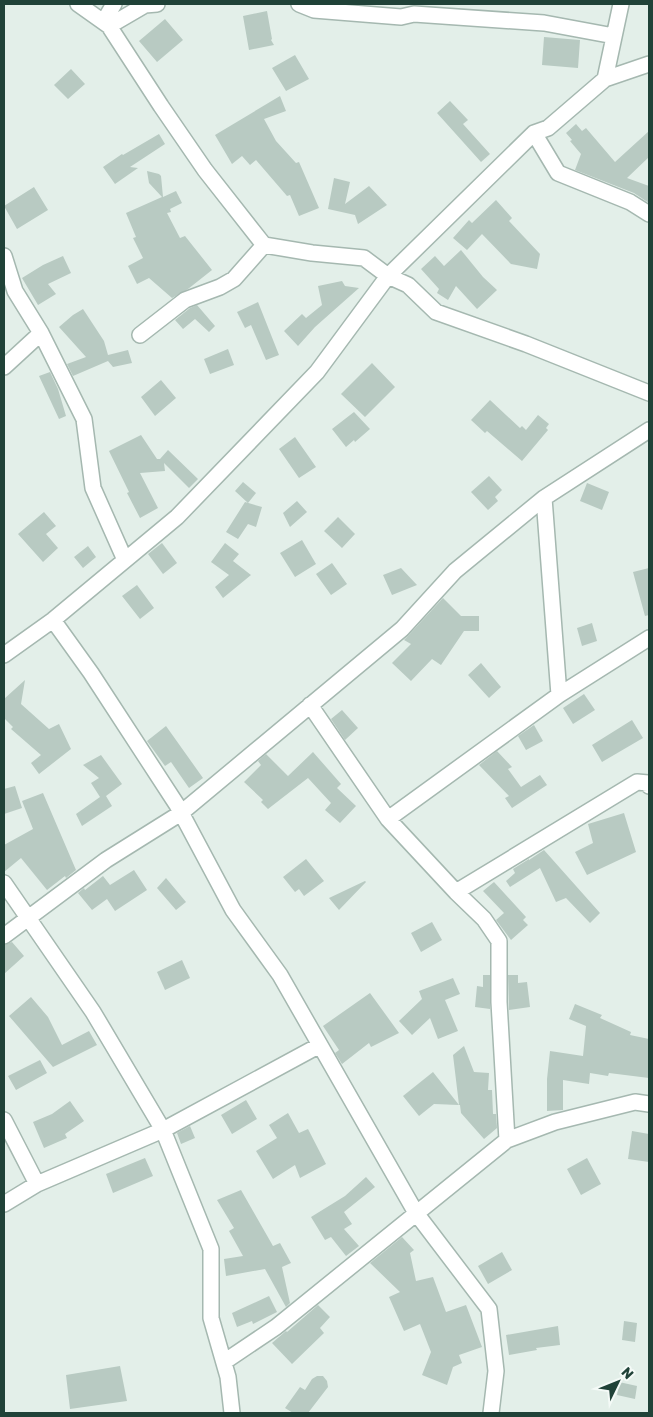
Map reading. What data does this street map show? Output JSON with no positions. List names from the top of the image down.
{
  "north": "top right"
}
